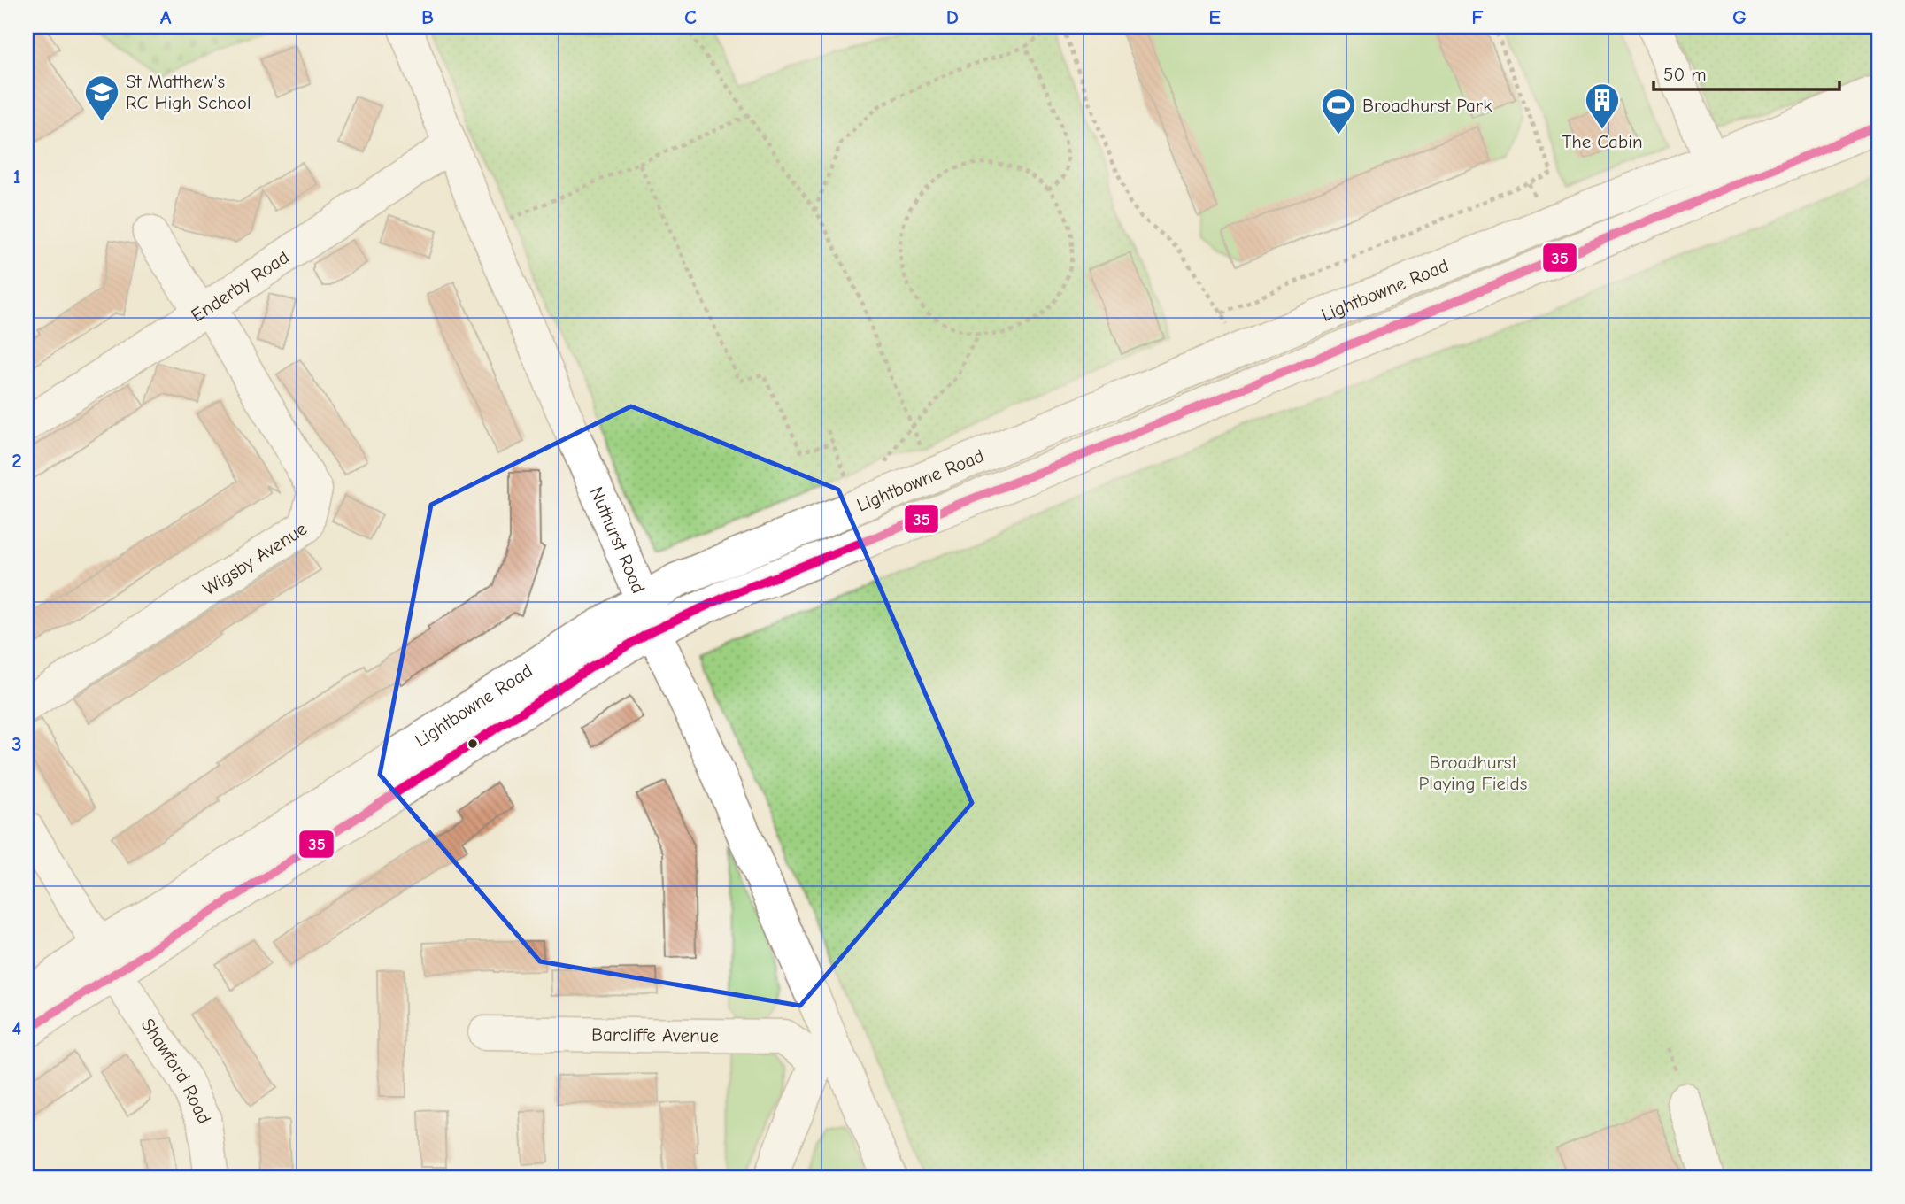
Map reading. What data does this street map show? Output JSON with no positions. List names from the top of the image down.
{
  "streets": {
    "main road": [
      "Enderby Road",
      "Lightbowne Road",
      "Nuthurst Road",
      "Wigsby Avenue",
      "Barcliffe Avenue",
      "Shawford Road"
    ]
  },
  "crossings": [
    ["Enderby Road", "Nuthurst Road"],
    ["Enderby Road", "Wigsby Avenue"],
    ["Lightbowne Road", "Nuthurst Road"],
    ["Lightbowne Road", "Shawford Road"],
    ["Nuthurst Road", "Barcliffe Avenue"]
  ],
  "parks": ["Broadhurst Playing Fields"],
  "places": {
    "school or university": ["St Matthew's RC High School"],
    "building": ["The Cabin"],
    "sports": ["Broadhurst Park"]
  },
  "lines": ["transit line 35"],
  "scale_bar": "50 m",
  "grid": {
    "columns": [
      "A",
      "B",
      "C",
      "D",
      "E",
      "F",
      "G"
    ],
    "rows": [
      "1",
      "2",
      "3",
      "4"
    ]
  }
}
